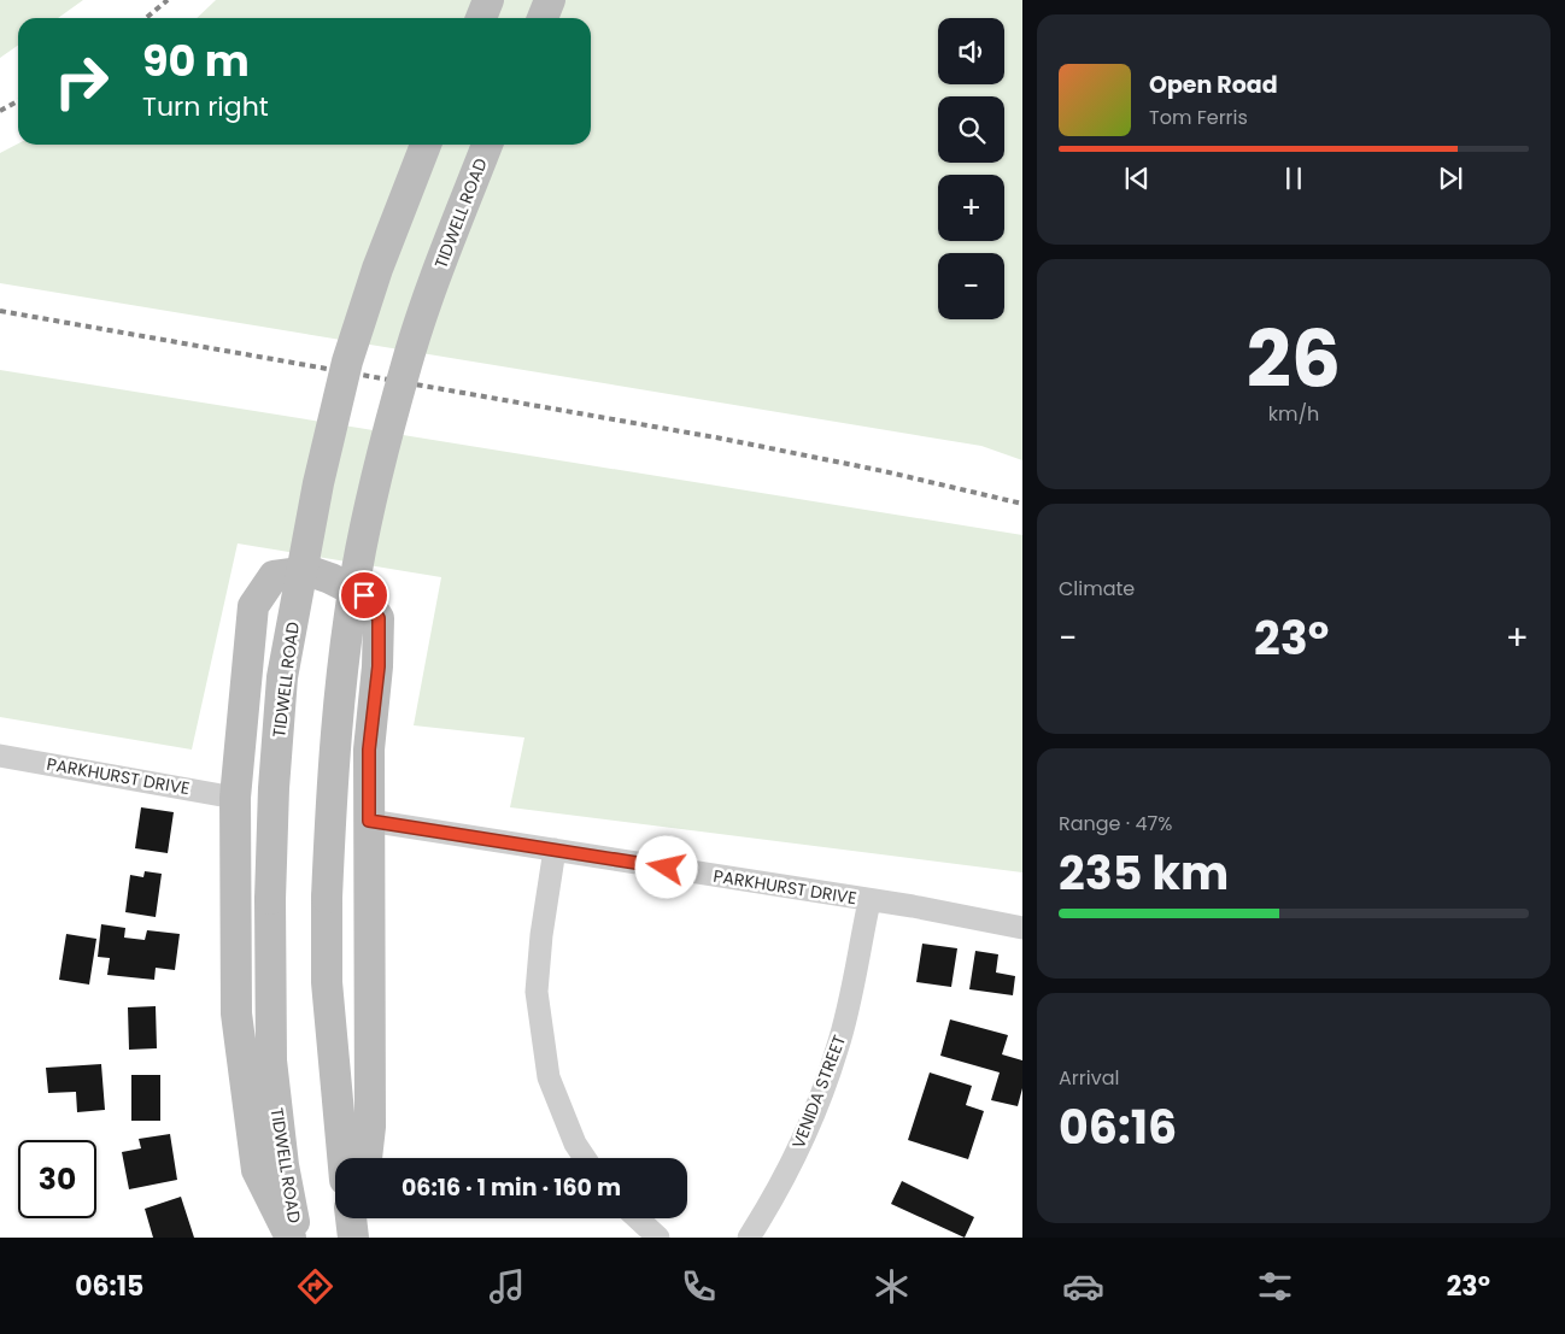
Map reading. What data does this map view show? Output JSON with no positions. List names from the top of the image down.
{
  "streets": {
    "main road": ["TIDWELL ROAD"],
    "street": ["PARKHURST DRIVE", "VENIDA STREET"]
  },
  "crossings": [
    ["PARKHURST DRIVE", "VENIDA STREET"]
  ],
  "page": {
    "map_buttons": ["+", "−"],
    "turn": ["90 m", "Turn right"],
    "song": ["Open Road", "Tom Ferris"],
    "tile": [
      ["26", "km/h"],
      "Climate",
      ["Range · 47%", "235 km"],
      ["Arrival", "06:16"]
    ],
    "heat": ["−", "23°", "+"],
    "limit": "30",
    "trip": "06:16 · 1 min · 160 m",
    "tabs": ["06:15", "23°"]
  }
}
